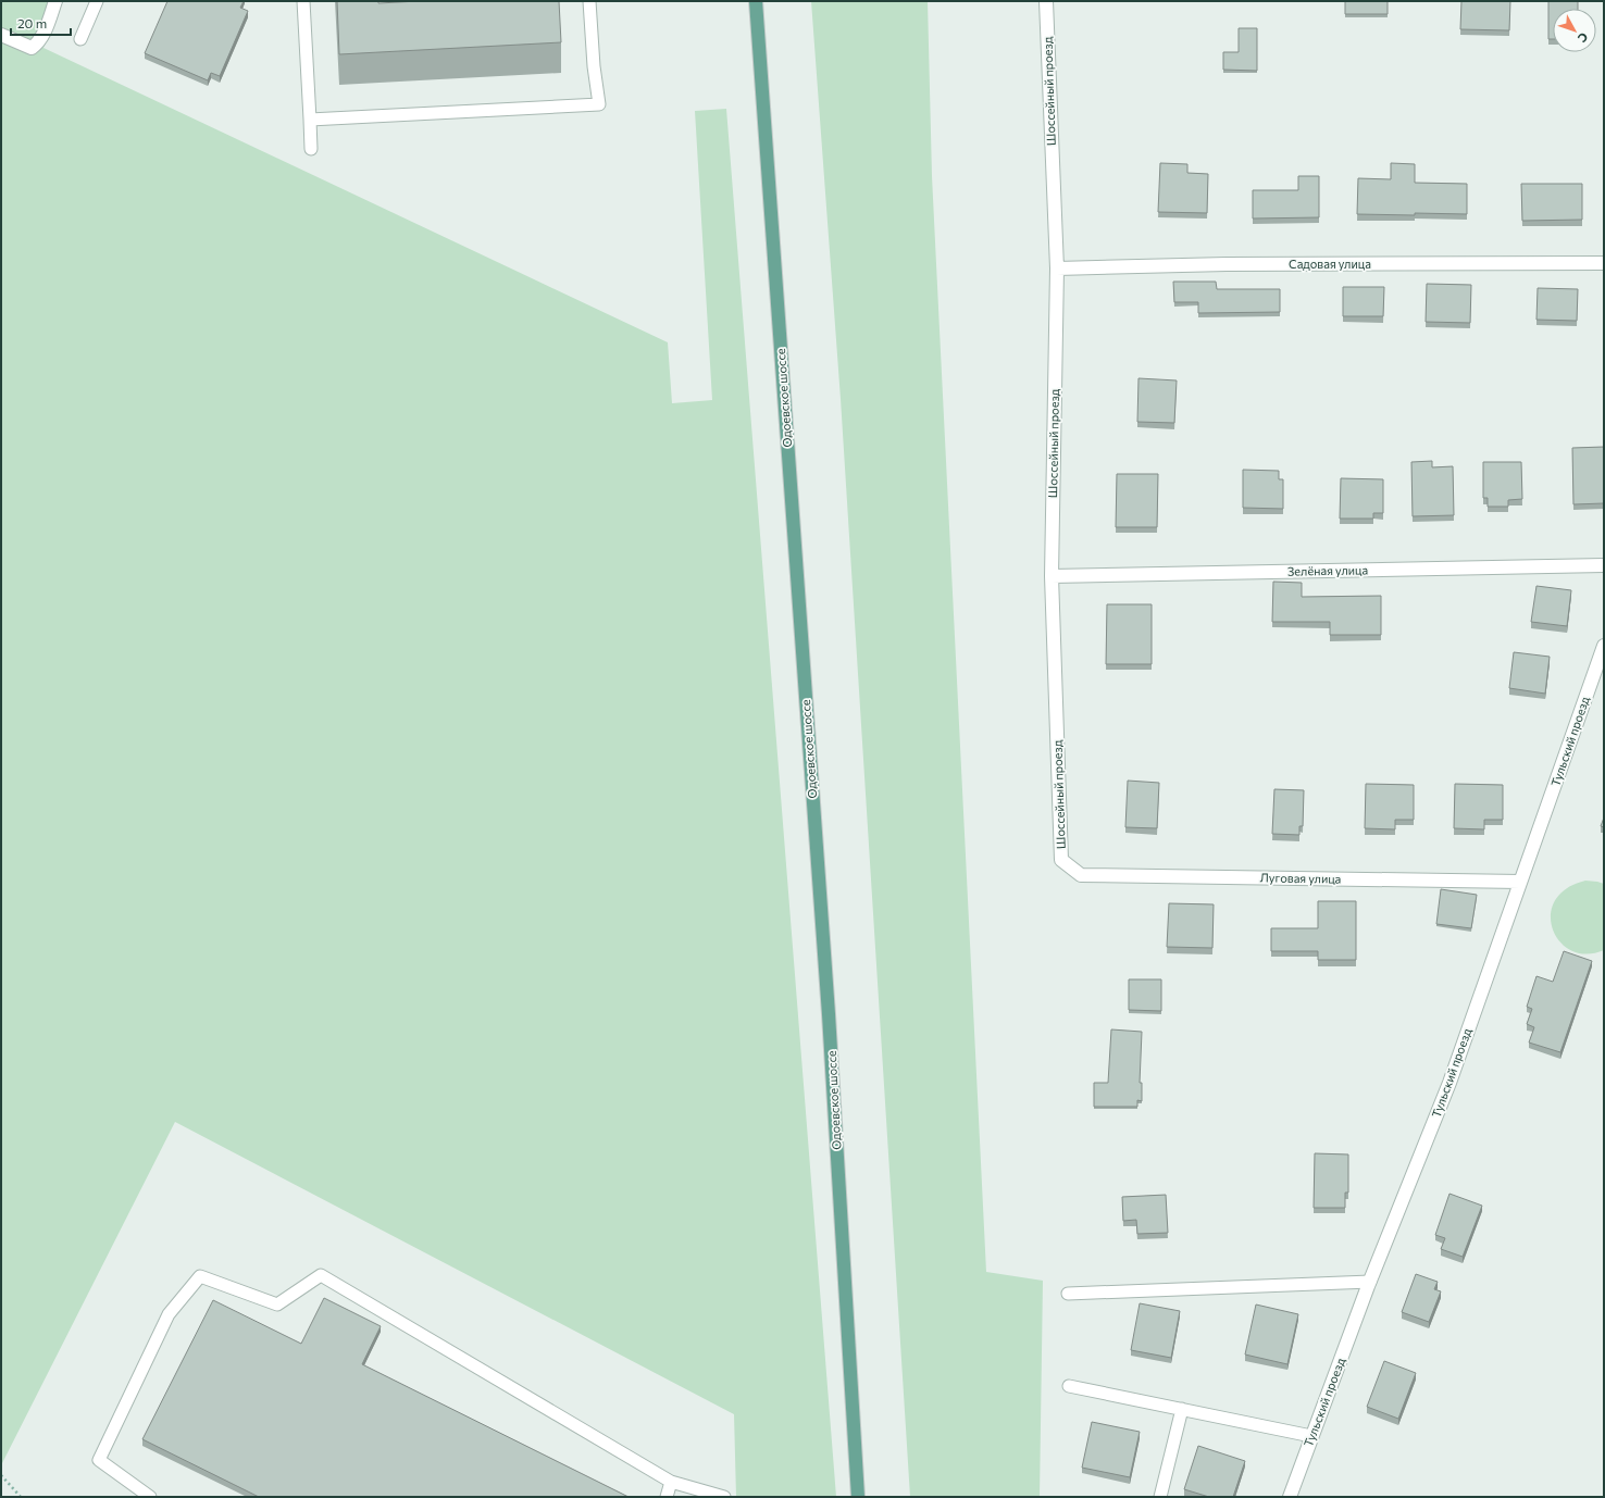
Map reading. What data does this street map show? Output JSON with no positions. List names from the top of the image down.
{
  "streets": {
    "main road": ["Одоевское шоссе"],
    "street": [
      "Шоссейный проезд",
      "Садовая улица",
      "Зелёная улица",
      "Тульский проезд",
      "Луговая улица"
    ]
  },
  "crossings": [
    ["Шоссейный проезд", "Садовая улица"],
    ["Шоссейный проезд", "Зелёная улица"],
    ["Шоссейный проезд", "Луговая улица"],
    ["Тульский проезд", "Луговая улица"]
  ],
  "scale_bar": "20 m",
  "north": "bottom right"
}
